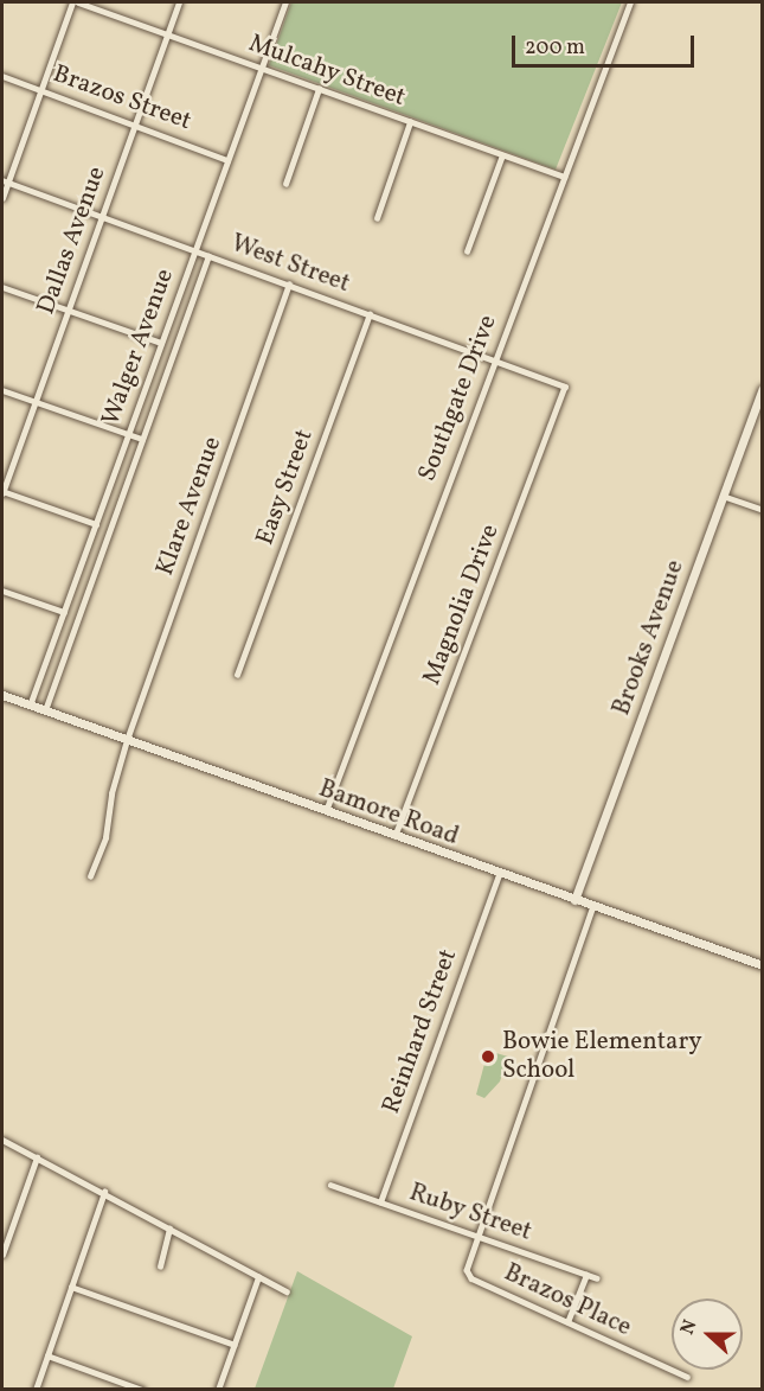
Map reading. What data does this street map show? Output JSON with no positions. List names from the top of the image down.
{
  "streets": {
    "street": [
      "Mulcahy Street",
      "Brazos Street",
      "Dallas Avenue",
      "West Street",
      "Walger Avenue",
      "Southgate Drive",
      "Easy Street",
      "Klare Avenue",
      "Magnolia Drive",
      "Brooks Avenue",
      "Bamore Road",
      "Reinhard Street",
      "Ruby Street",
      "Brazos Place"
    ]
  },
  "crossings": [
    ["Mulcahy Street", "Dallas Avenue"],
    ["Mulcahy Street", "Walger Avenue"],
    ["Mulcahy Street", "Southgate Drive"],
    ["Brazos Street", "Dallas Avenue"],
    ["Brazos Street", "Walger Avenue"],
    ["Dallas Avenue", "West Street"],
    ["West Street", "Walger Avenue"],
    ["West Street", "Southgate Drive"],
    ["West Street", "Easy Street"],
    ["West Street", "Klare Avenue"],
    ["West Street", "Magnolia Drive"],
    ["Walger Avenue", "Bamore Road"],
    ["Southgate Drive", "Bamore Road"],
    ["Klare Avenue", "Bamore Road"],
    ["Magnolia Drive", "Bamore Road"],
    ["Brooks Avenue", "Bamore Road"],
    ["Bamore Road", "Reinhard Street"],
    ["Bamore Road", "Brazos Place"],
    ["Reinhard Street", "Ruby Street"],
    ["Ruby Street", "Brazos Place"]
  ],
  "places": ["Bowie Elementary School"],
  "scale_bar": "200 m",
  "north": "left"
}
